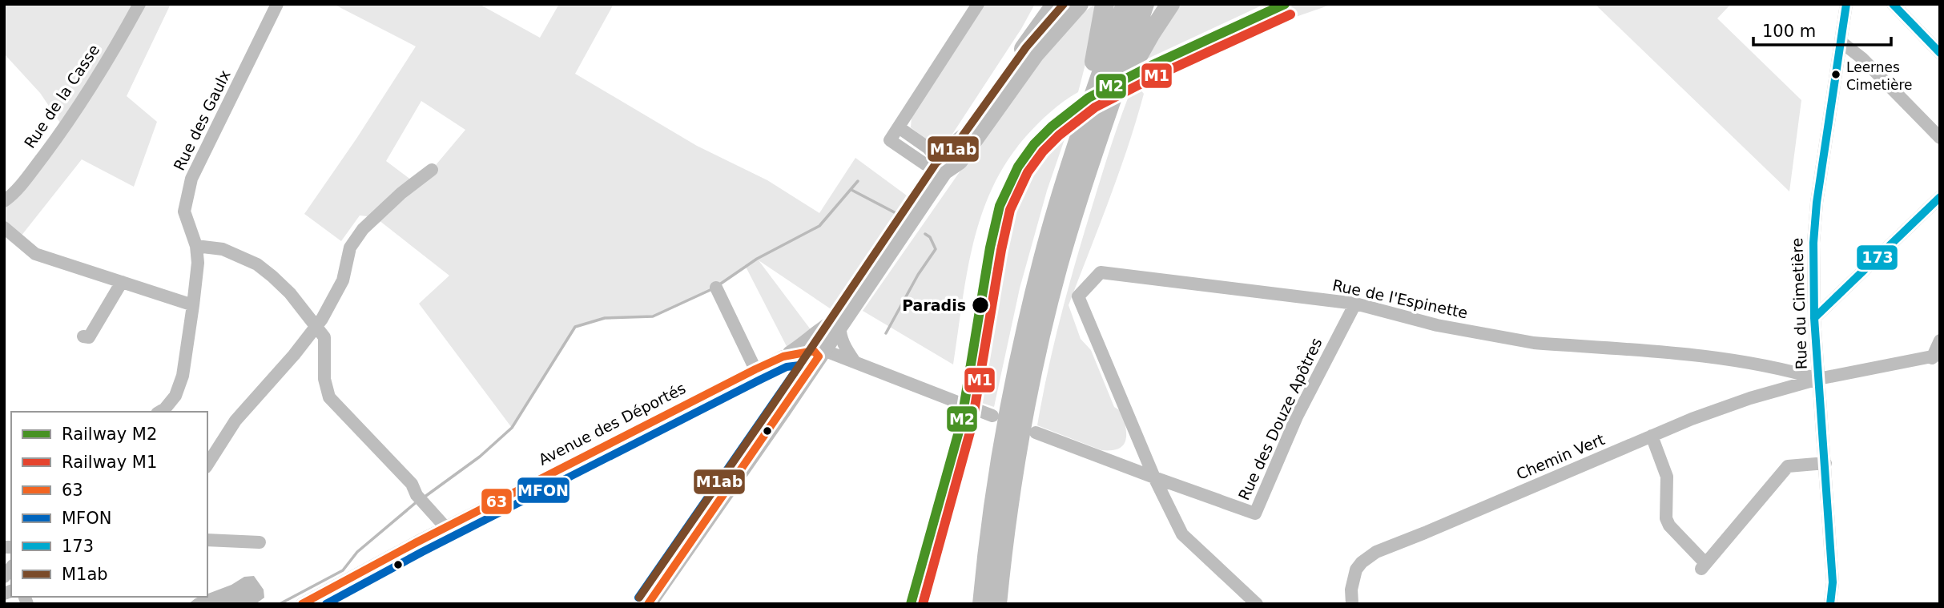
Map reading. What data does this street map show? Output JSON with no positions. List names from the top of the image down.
{
  "streets": {
    "street": [
      "Rue de la Casse",
      "Rue des Gaulx",
      "Rue de l'Espinette",
      "Rue du Cimetière",
      "Rue des Douze Apôtres",
      "Avenue des Déportés",
      "Chemin Vert"
    ]
  },
  "crossings": [
    ["Rue de l'Espinette", "Rue du Cimetière"],
    ["Rue de l'Espinette", "Rue des Douze Apôtres"],
    ["Rue de l'Espinette", "Chemin Vert"],
    ["Rue du Cimetière", "Chemin Vert"]
  ],
  "places": ["Leernes Cimetière", "Paradis"],
  "lines": [
    "rail line M2",
    "transit line 173",
    "transit line M1ab",
    "rail line M1",
    "transit line 63",
    "transit line MFON"
  ],
  "legend": [
    "Railway M2",
    "Railway M1",
    "63",
    "MFON",
    "173",
    "M1ab"
  ],
  "scale_bar": "100 m"
}
